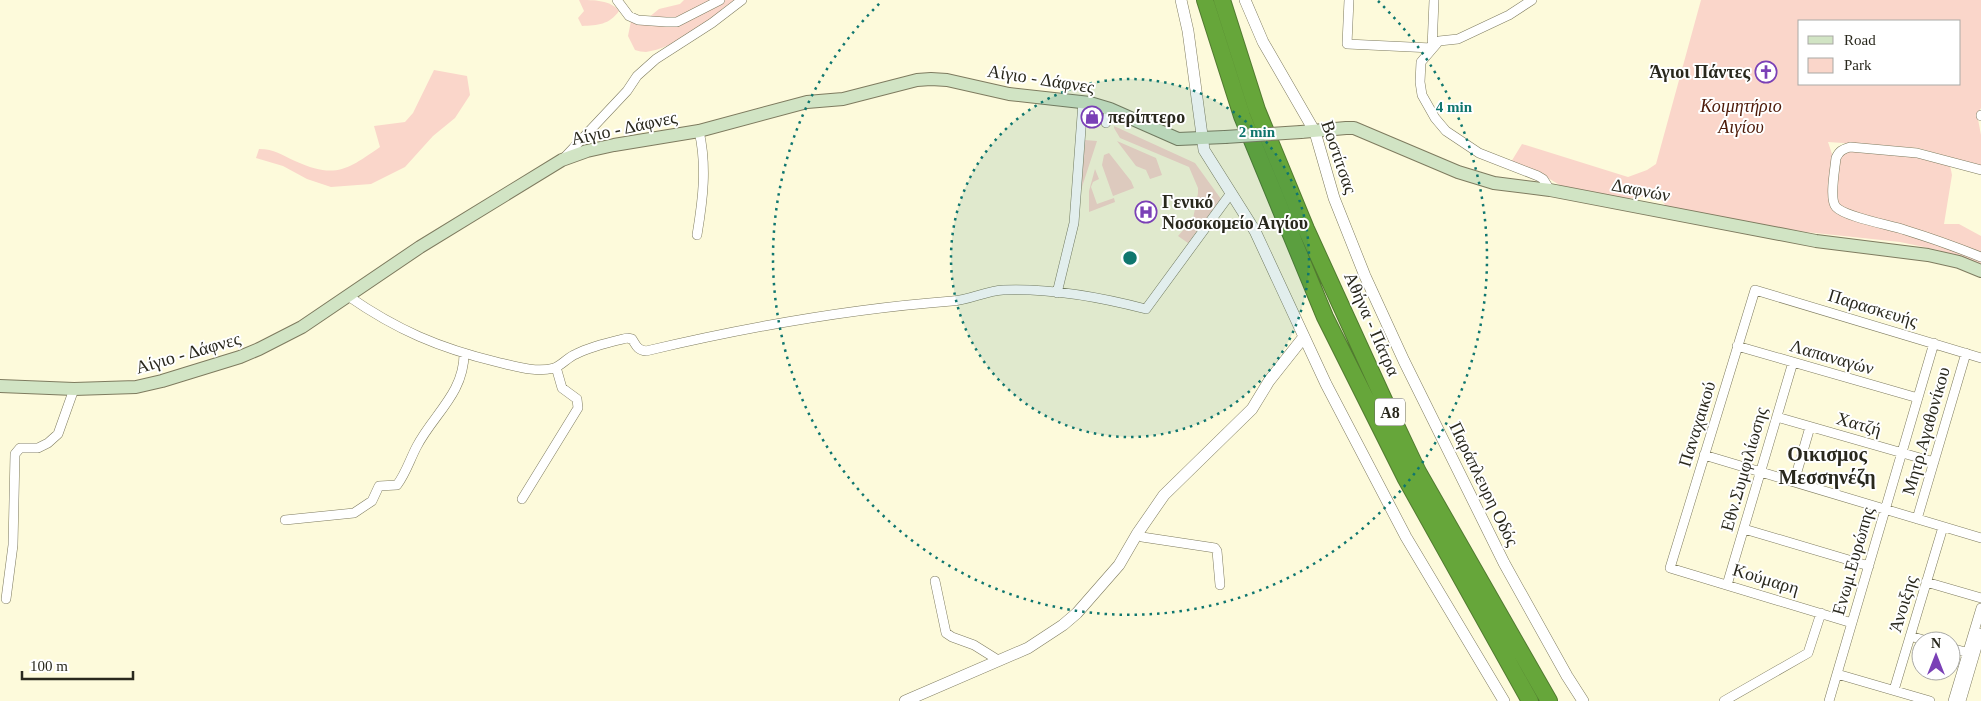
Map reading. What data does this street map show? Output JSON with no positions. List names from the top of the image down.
{
  "streets": {
    "highway": ["Αθήνα - Πάτρα", "Α8"],
    "main road": ["Αίγιο - Δάφνες", "Δαφνών"],
    "street": [
      "Βοστίτσας",
      "Παρασκευής",
      "Λαπαναγών",
      "Παναχαικού",
      "Χατζή",
      "Μητρ.Αγαθονίκου",
      "Εθν.Συμφιλίωσης",
      "Παράπλευρη Οδός",
      "Ενωμ.Ευρώπης",
      "Κούμαρη",
      "Άνοιξης"
    ]
  },
  "crossings": [
    ["Αίγιο - Δάφνες", "Δαφνών"],
    ["Βοστίτσας", "Δαφνών"],
    ["Βοστίτσας", "Παράπλευρη Οδός"],
    ["Παρασκευής", "Παναχαικού"],
    ["Παρασκευής", "Μητρ.Αγαθονίκου"],
    ["Παρασκευής", "Ενωμ.Ευρώπης"],
    ["Λαπαναγών", "Παναχαικού"],
    ["Λαπαναγών", "Εθν.Συμφιλίωσης"],
    ["Λαπαναγών", "Ενωμ.Ευρώπης"],
    ["Παναχαικού", "Κούμαρη"],
    ["Χατζή", "Μητρ.Αγαθονίκου"],
    ["Χατζή", "Εθν.Συμφιλίωσης"],
    ["Χατζή", "Ενωμ.Ευρώπης"],
    ["Εθν.Συμφιλίωσης", "Κούμαρη"],
    ["Ενωμ.Ευρώπης", "Κούμαρη"]
  ],
  "districts": ["Οικισμος Μεσσηνέζη"],
  "parks": ["Κοιμητήριο Αιγίου"],
  "places": {
    "church": ["Άγιοι Πάντες"],
    "shop": ["περίπτερο"],
    "hospital": ["Γενικό Νοσοκομείο Αιγίου"]
  },
  "legend": ["Road", "Park"],
  "scale_bar": "100 m",
  "north": "top",
  "rings": ["4 min", "2 min"]
}
